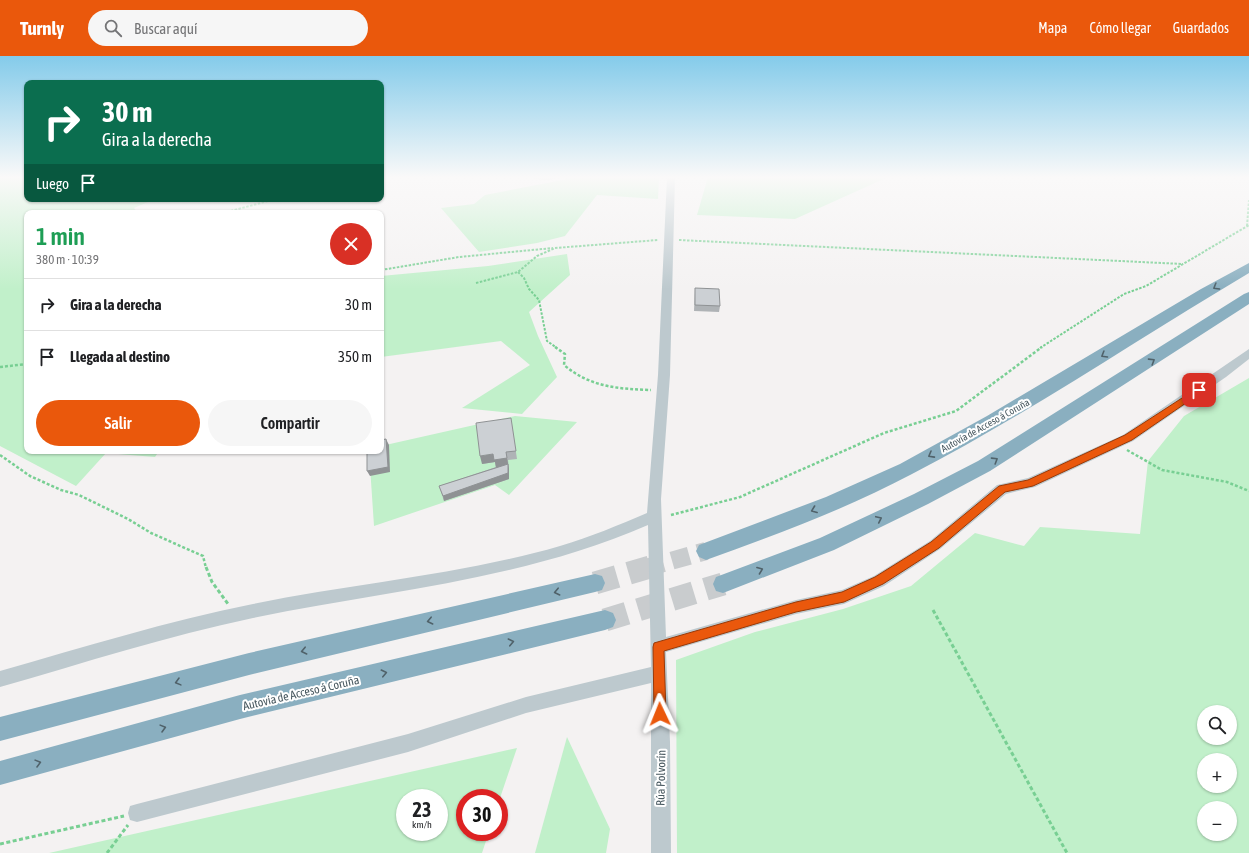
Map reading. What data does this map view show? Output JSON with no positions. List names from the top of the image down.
{
  "streets": {
    "highway": ["Autovía de Acceso á Coruña"],
    "street": ["Rúa Polvorín"]
  },
  "page": {
    "header": "Turnly",
    "search": "Buscar aquí",
    "nav": ["Mapa", "Cómo llegar", "Guardados"],
    "turn": ["30 m", "Gira a la derecha"],
    "then": "Luego",
    "heading": ["1 min", "380 m · 10:39"],
    "list": [
      {
        "name": "Gira a la derecha",
        "value": "30 m"
      },
      {
        "name": "Llegada al destino",
        "value": "350 m"
      }
    ],
    "buttons": ["Salir", "Compartir"],
    "map_buttons": ["+", "−"],
    "speed": "23 km/h",
    "limit": "30"
  }
}
